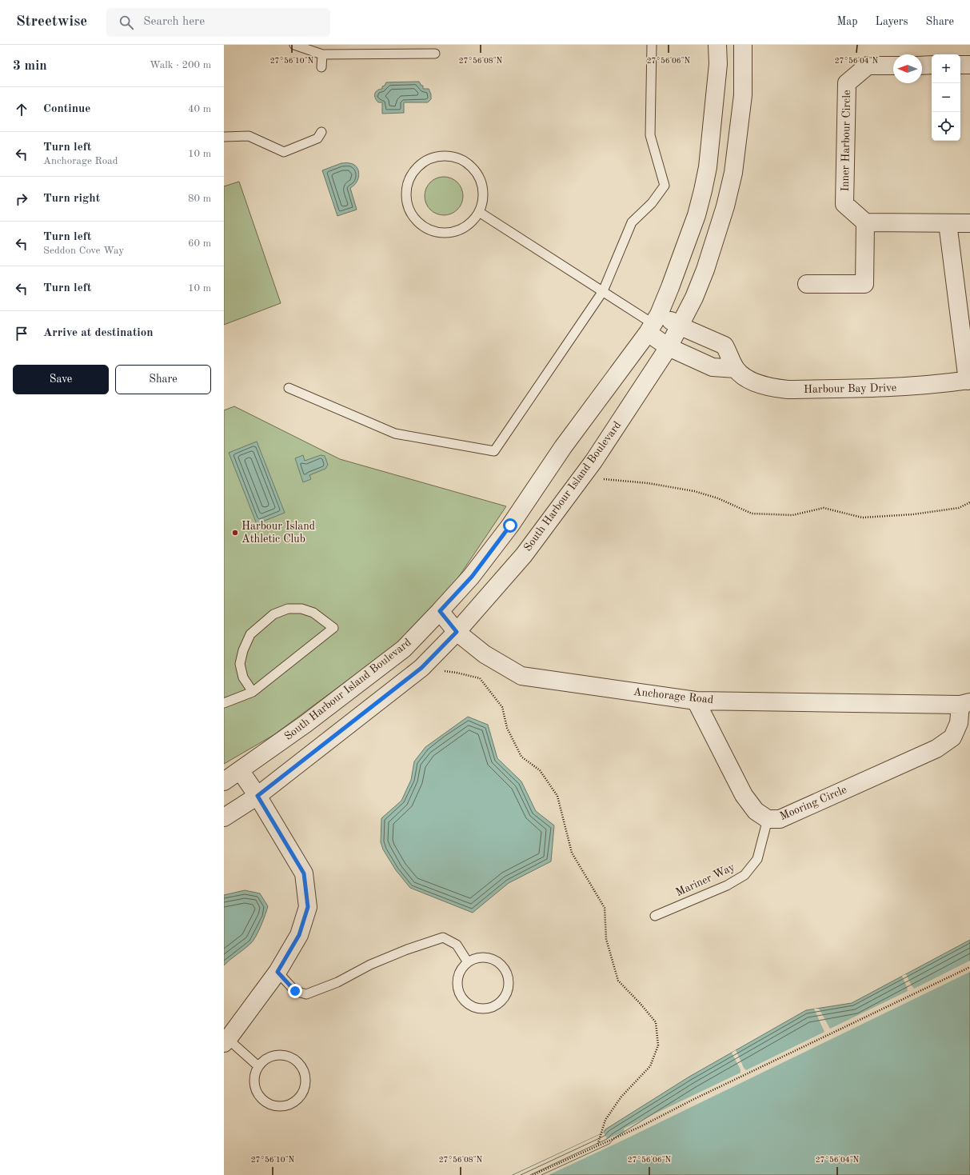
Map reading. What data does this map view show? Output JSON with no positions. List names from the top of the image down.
{
  "streets": {
    "street": [
      "Inner Harbour Circle",
      "Harbour Bay Drive",
      "South Harbour Island Boulevard",
      "Anchorage Road",
      "Mooring Circle"
    ],
    "lane": ["Mariner Way"]
  },
  "crossings": [
    ["Harbour Bay Drive", "South Harbour Island Boulevard"],
    ["South Harbour Island Boulevard", "Anchorage Road"],
    ["Anchorage Road", "Mooring Circle"],
    ["Mooring Circle", "Mariner Way"]
  ],
  "places": ["Harbour Island Athletic Club"],
  "north": "left",
  "page": {
    "header": "Streetwise",
    "search": "Search here",
    "nav": ["Map", "Layers", "Share"],
    "heading": ["3 min", "Walk · 200 m"],
    "map_buttons": ["+", "−"],
    "list": [
      ["Continue", "40 m"],
      ["Turn left", "Anchorage Road", "10 m"],
      ["Turn right", "80 m"],
      ["Turn left", "Seddon Cove Way", "60 m"],
      ["Turn left", "10 m"],
      "Arrive at destination"
    ],
    "buttons": ["Save", "Share"]
  },
  "coordinates": [
    "27°56'10\"N",
    "27°56'08\"N",
    "27°56'06\"N",
    "27°56'04\"N"
  ]
}
